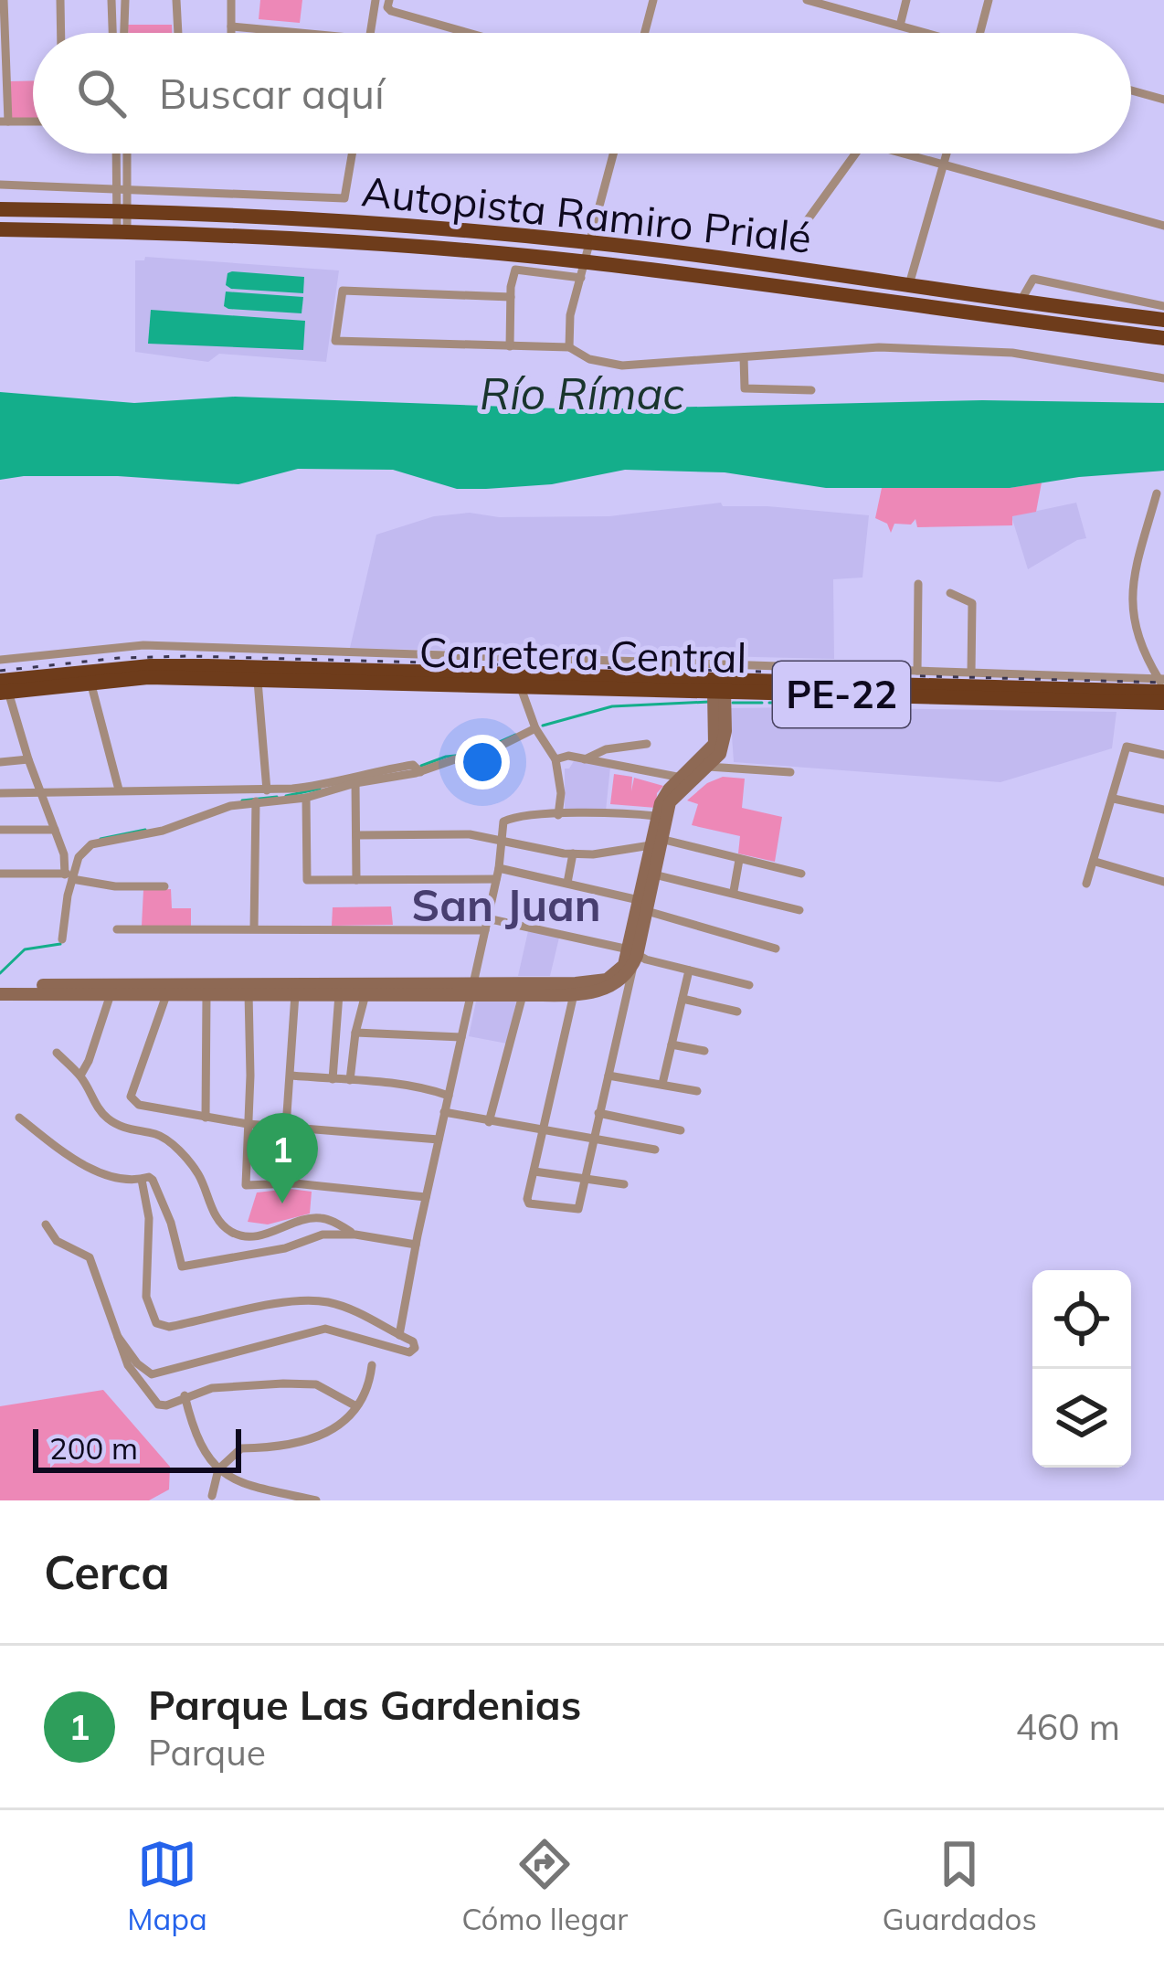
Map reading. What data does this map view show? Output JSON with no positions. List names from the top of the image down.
{
  "streets": {
    "highway": ["Autopista Ramiro Prialé", "Carretera Central", "PE-22"]
  },
  "districts": ["San Juan"],
  "water": ["Río Rímac"],
  "scale_bar": "200 m",
  "page": {
    "search": "Buscar aquí",
    "pins": "1",
    "scale": "200 m",
    "heading": "Cerca",
    "list": [
      {
        "mark": "1",
        "name": "Parque Las Gardenias",
        "note": "Parque",
        "value": "460 m"
      }
    ],
    "nav": ["Mapa", "Cómo llegar", "Guardados"]
  }
}
